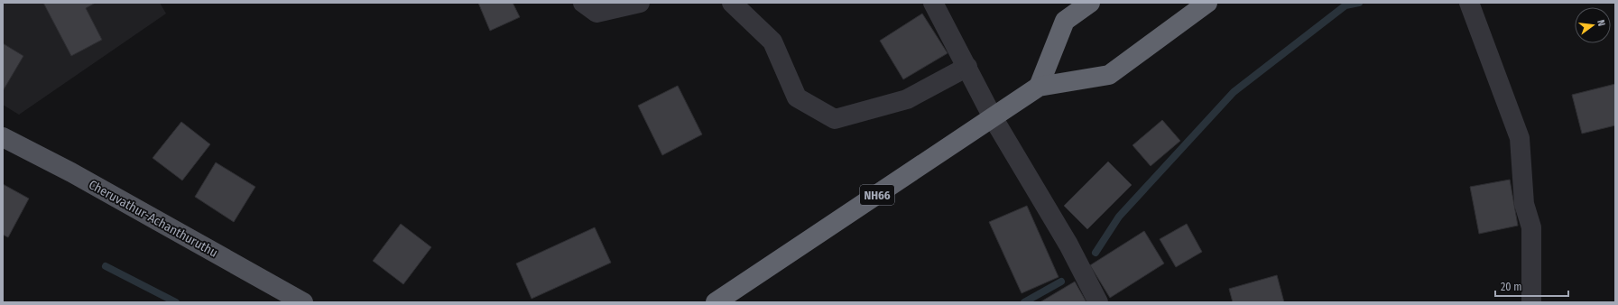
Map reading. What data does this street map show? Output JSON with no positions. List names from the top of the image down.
{
  "streets": {
    "highway": ["NH66"],
    "main road": ["Cheruvathur-Achanthuruthu"]
  },
  "scale_bar": "20 m",
  "north": "right"
}
